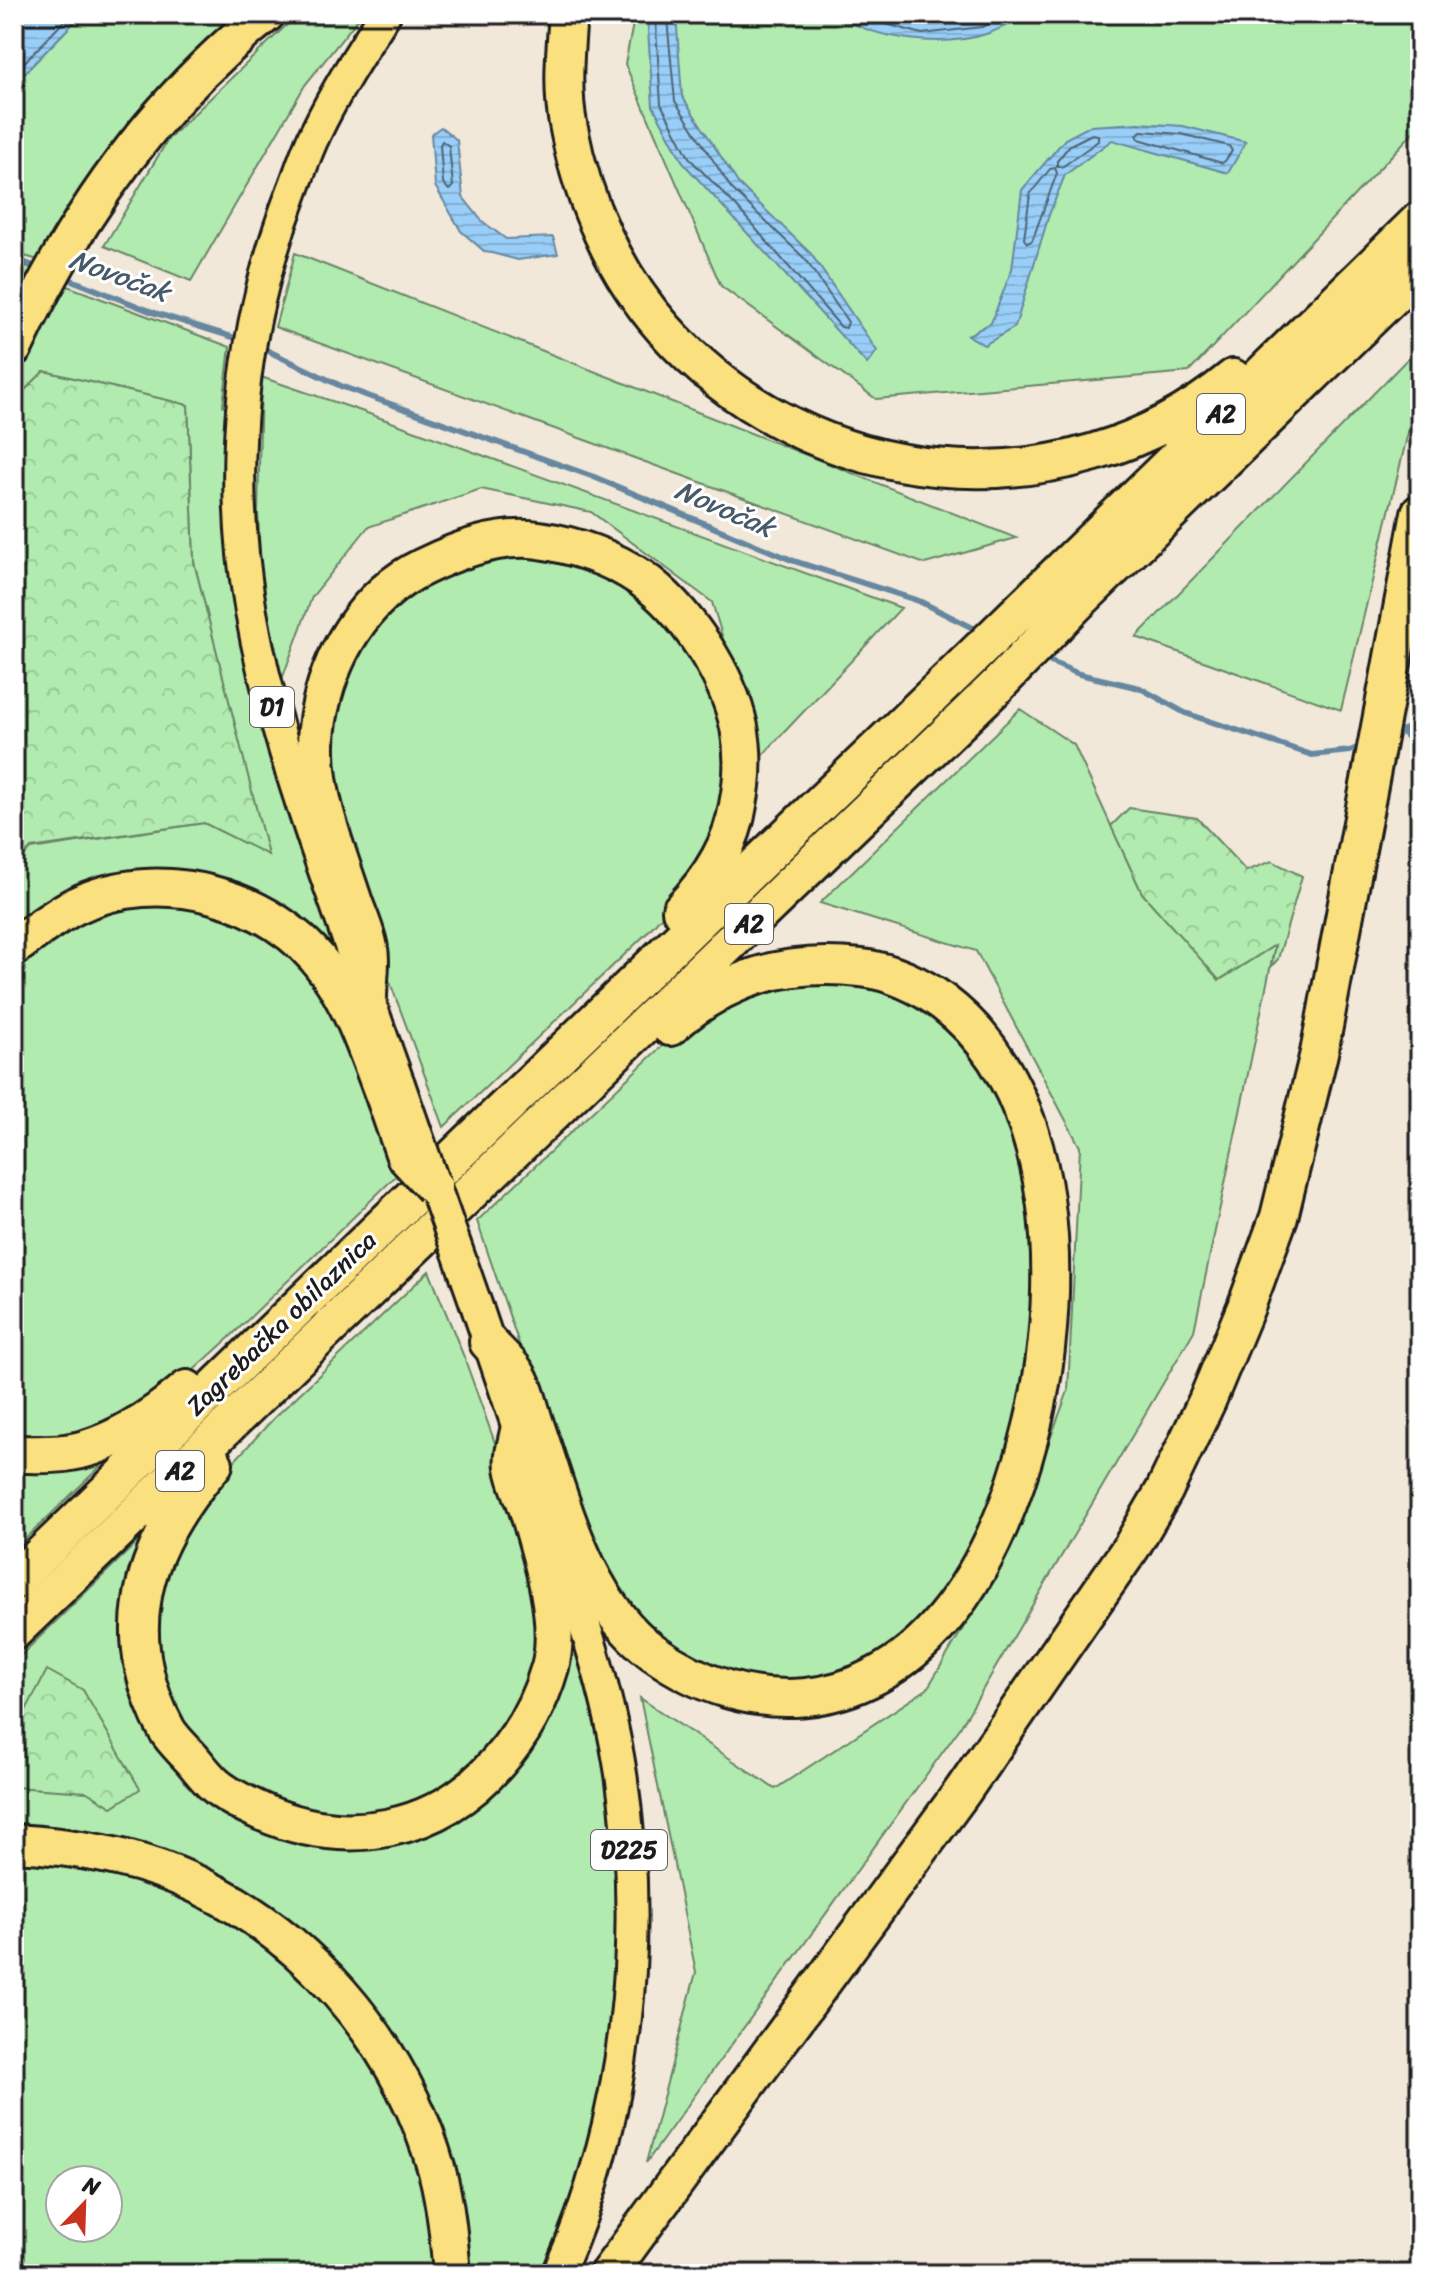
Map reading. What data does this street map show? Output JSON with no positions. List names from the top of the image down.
{
  "streets": {
    "highway": ["A2", "Zagrebačka obilaznica"],
    "main road": ["D1", "D225"]
  },
  "crossings": [
    ["A2", "Zagrebačka obilaznica"]
  ],
  "water": ["Novočak"],
  "north": "top right"
}
